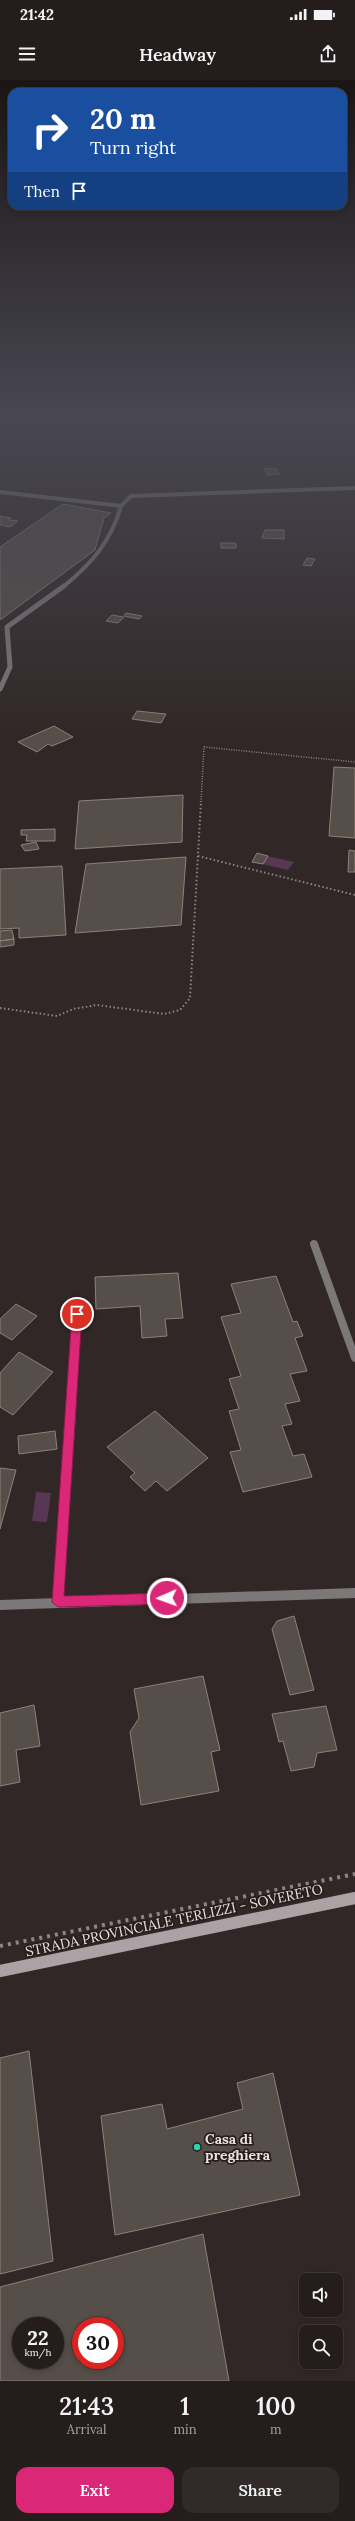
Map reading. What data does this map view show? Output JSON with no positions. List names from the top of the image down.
{
  "streets": {
    "main road": ["STRADA PROVINCIALE TERLIZZI - SOVERETO"]
  },
  "places": ["Casa di preghiera"],
  "page": {
    "status": "21:42",
    "header": "Headway",
    "turn": ["20 m", "Turn right"],
    "then": "Then",
    "speed": "22 km/h",
    "limit": "30",
    "eta": [
      "21:43",
      "Arrival",
      "1",
      "min",
      "100",
      "m"
    ],
    "buttons": ["Exit", "Share"]
  }
}
